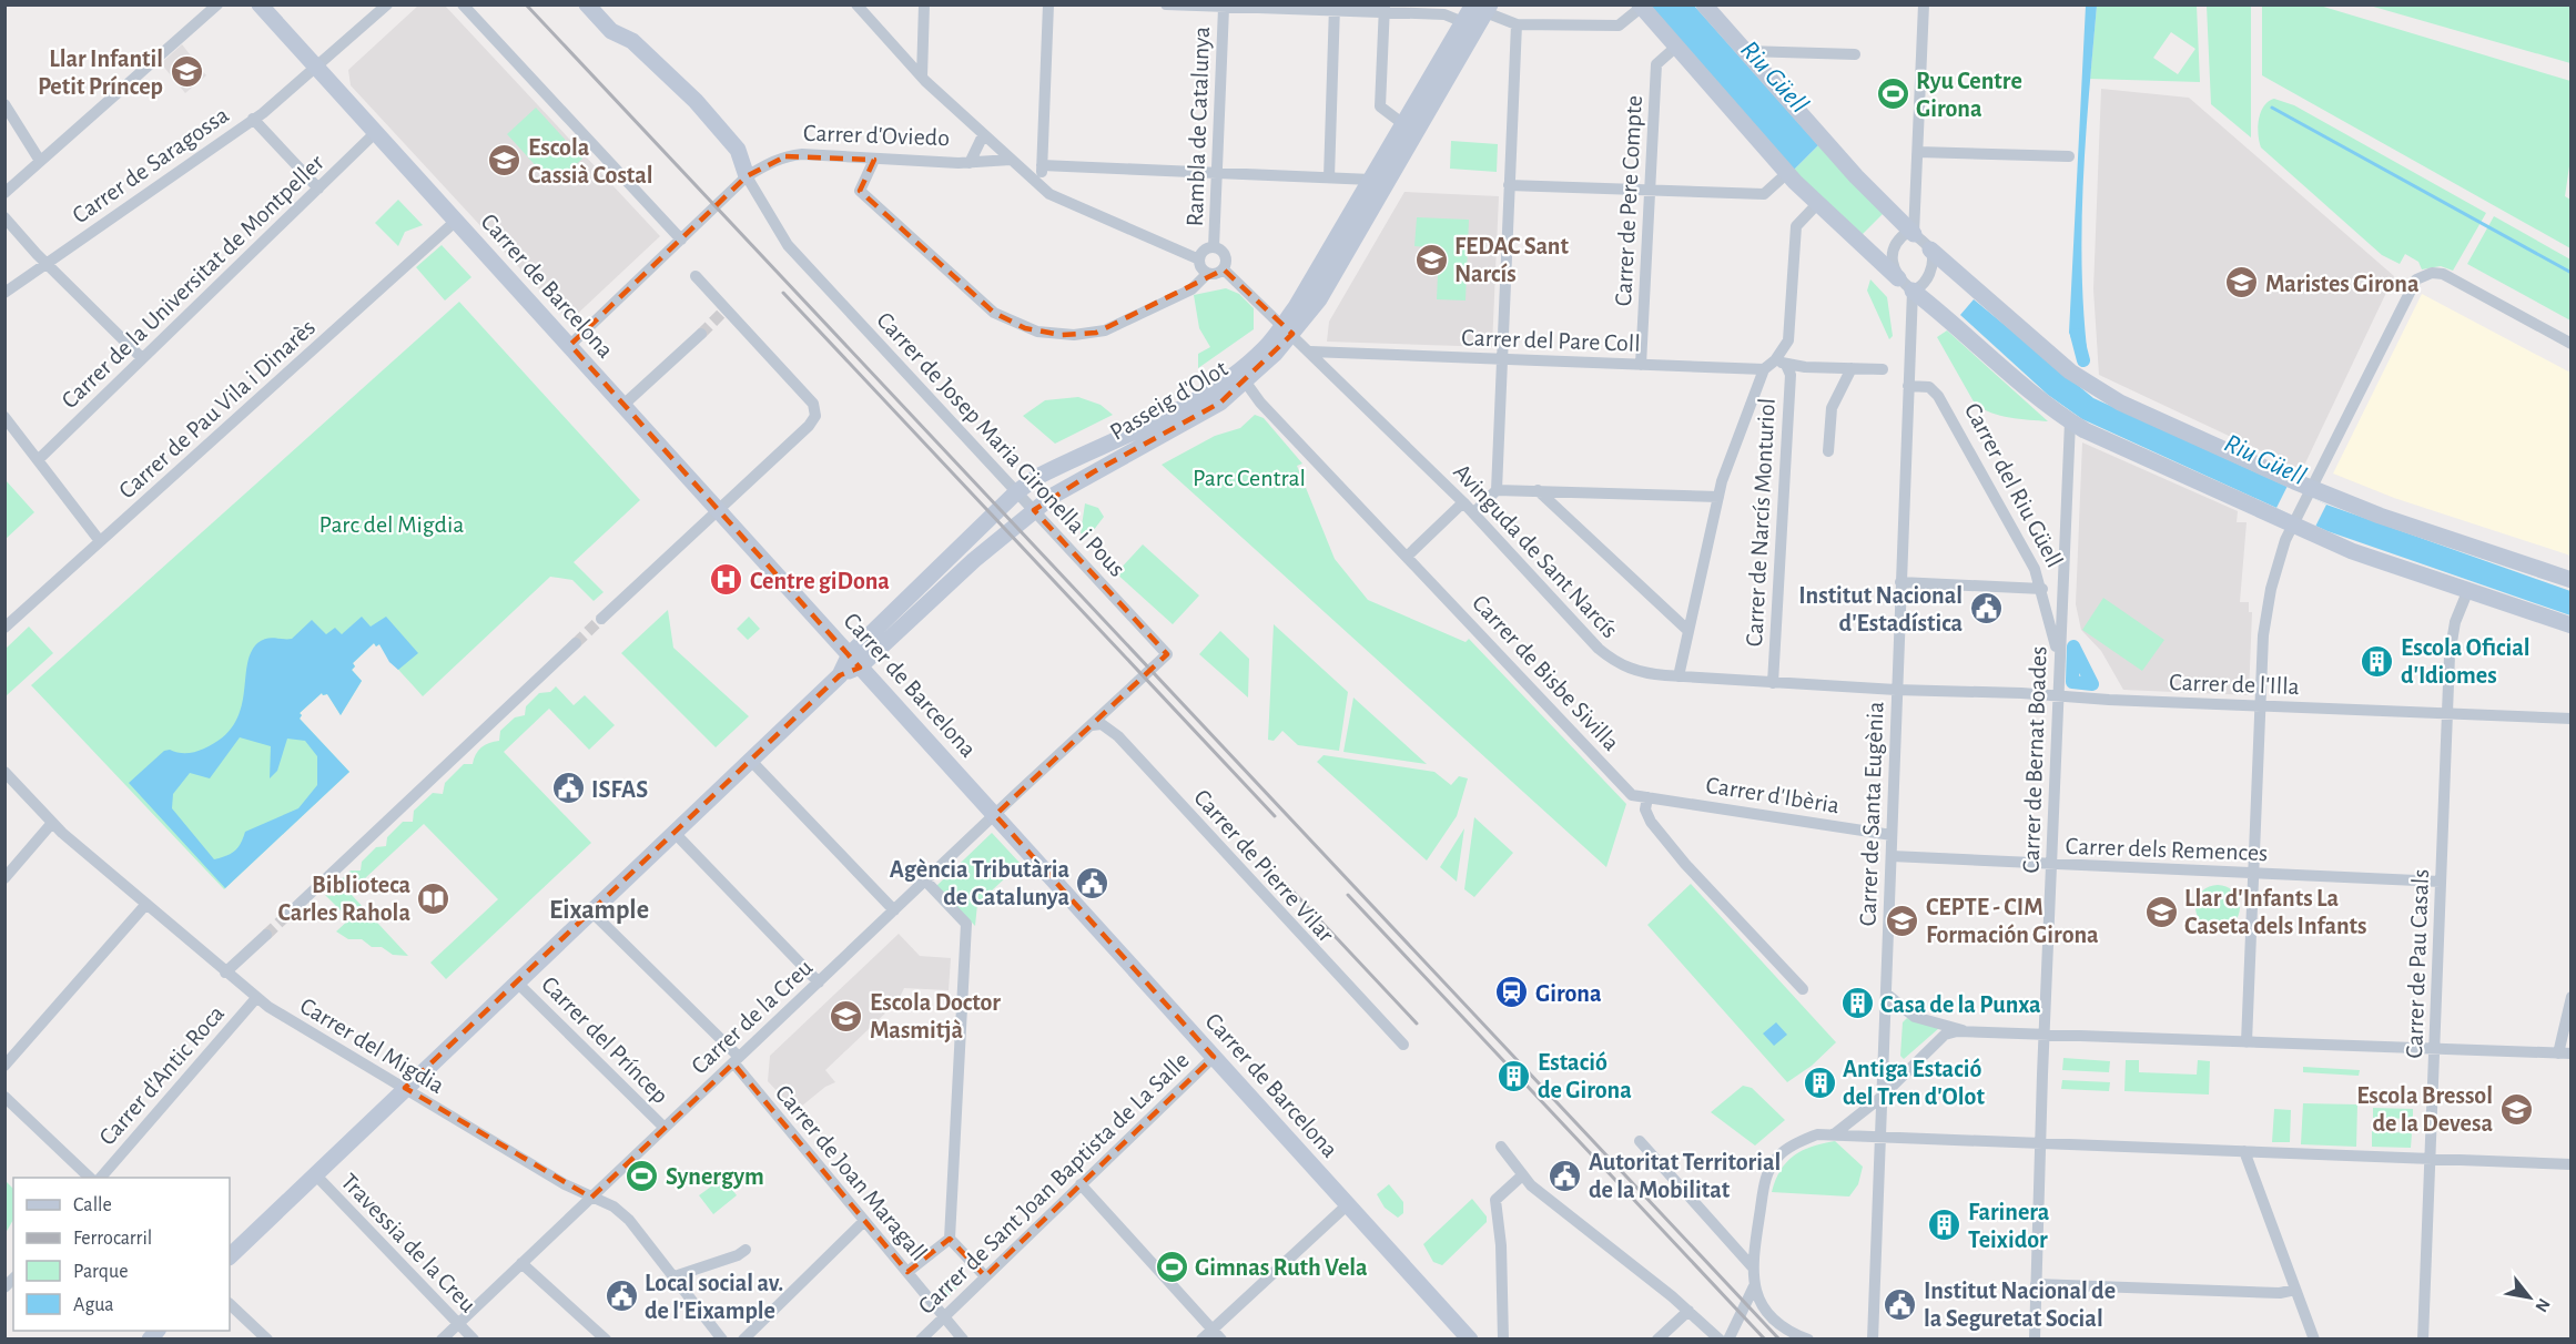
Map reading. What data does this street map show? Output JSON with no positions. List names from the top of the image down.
{
  "streets": {
    "main road": ["Carrer de Barcelona", "Passeig d'Olot"],
    "street": [
      "Rambla de Catalunya",
      "Carrer d'Oviedo",
      "Carrer de Saragossa",
      "Carrer de Pere Compte",
      "Carrer de la Universitat de Montpeller",
      "Carrer del Pare Coll",
      "Carrer de Pau Vila i Dinarès",
      "Carrer de Josep Maria Gironella i Pous",
      "Carrer del Riu Güell",
      "Carrer de Narcís Monturiol",
      "Avinguda de Sant Narcís",
      "Carrer de Bisbe Sivilla",
      "Carrer de l'Illa",
      "Carrer de Bernat Boades",
      "Carrer d'Ibèria",
      "Carrer de Santa Eugènia",
      "Carrer dels Remences",
      "Carrer de Pierre Vilar",
      "Carrer de Pau Casals",
      "Carrer de la Creu",
      "Carrer del Príncep",
      "Carrer del Migdia",
      "Carrer d'Antic Roca",
      "Carrer de Joan Maragall",
      "Carrer de Sant Joan Baptista de La Salle",
      "Travessia de la Creu"
    ]
  },
  "crossings": [
    ["Rambla de Catalunya", "Avinguda de Sant Narcís"],
    ["Carrer d'Oviedo", "Carrer de Barcelona"],
    ["Carrer d'Oviedo", "Carrer de Josep Maria Gironella i Pous"],
    ["Carrer de Saragossa", "Carrer de Barcelona"],
    ["Carrer de Pere Compte", "Carrer del Pare Coll"],
    ["Carrer de la Universitat de Montpeller", "Carrer de Barcelona"],
    ["Carrer de Barcelona", "Passeig d'Olot"],
    ["Carrer de Barcelona", "Carrer de Pau Vila i Dinarès"],
    ["Carrer de Barcelona", "Carrer de la Creu"],
    ["Carrer de Barcelona", "Carrer de Sant Joan Baptista de La Salle"],
    ["Carrer del Pare Coll", "Avinguda de Sant Narcís"],
    ["Passeig d'Olot", "Carrer de Josep Maria Gironella i Pous"],
    ["Passeig d'Olot", "Avinguda de Sant Narcís"],
    ["Passeig d'Olot", "Carrer de Bisbe Sivilla"],
    ["Carrer de Josep Maria Gironella i Pous", "Carrer de Pierre Vilar"],
    ["Carrer de Josep Maria Gironella i Pous", "Carrer de la Creu"],
    ["Carrer del Riu Güell", "Carrer de Bernat Boades"],
    ["Carrer del Riu Güell", "Carrer de Santa Eugènia"],
    ["Carrer de Narcís Monturiol", "Avinguda de Sant Narcís"],
    ["Avinguda de Sant Narcís", "Carrer de l'Illa"],
    ["Avinguda de Sant Narcís", "Carrer de Santa Eugènia"],
    ["Carrer de Bisbe Sivilla", "Carrer d'Ibèria"],
    ["Carrer de l'Illa", "Carrer de Bernat Boades"],
    ["Carrer de l'Illa", "Carrer de Santa Eugènia"],
    ["Carrer de l'Illa", "Carrer de Pau Casals"],
    ["Carrer de Bernat Boades", "Carrer dels Remences"],
    ["Carrer d'Ibèria", "Carrer de Santa Eugènia"],
    ["Carrer de Santa Eugènia", "Carrer dels Remences"],
    ["Carrer dels Remences", "Carrer de Pau Casals"],
    ["Carrer de Pierre Vilar", "Carrer de la Creu"],
    ["Carrer de la Creu", "Carrer del Príncep"],
    ["Carrer de la Creu", "Carrer del Migdia"],
    ["Carrer de la Creu", "Carrer de Joan Maragall"],
    ["Carrer de la Creu", "Travessia de la Creu"],
    ["Carrer del Migdia", "Carrer d'Antic Roca"],
    ["Carrer de Joan Maragall", "Carrer de Sant Joan Baptista de La Salle"]
  ],
  "districts": ["Eixample"],
  "water": ["Riu Güell"],
  "parks": ["Parc Central", "Parc del Migdia"],
  "places": {
    "school or university": [
      "Llar Infantil Petit Príncep",
      "Escola Cassià Costal",
      "FEDAC Sant Narcís",
      "Maristes Girona",
      "Llar d'Infants La Caseta dels Infants",
      "CEPTE - CIM Formación Girona",
      "Escola Doctor Masmitjà",
      "Escola Bressol de la Devesa"
    ],
    "sports": ["Ryu Centre Girona", "Synergym", "Gimnas Ruth Vela"],
    "hospital": ["Centre giDona"],
    "public building": [
      "Institut Nacional d'Estadística",
      "ISFAS",
      "Agència Tributària de Catalunya",
      "Autoritat Territorial de la Mobilitat",
      "Local social av. de l'Eixample",
      "Institut Nacional de la Seguretat Social"
    ],
    "building": [
      "Escola Oficial d'Idiomes",
      "Casa de la Punxa",
      "Estació de Girona",
      "Antiga Estació del Tren d'Olot",
      "Farinera Teixidor"
    ],
    "library": ["Biblioteca Carles Rahola"],
    "station": ["Girona"]
  },
  "legend": [
    "Calle",
    "Ferrocarril",
    "Parque",
    "Agua"
  ],
  "north": "bottom right"
}
